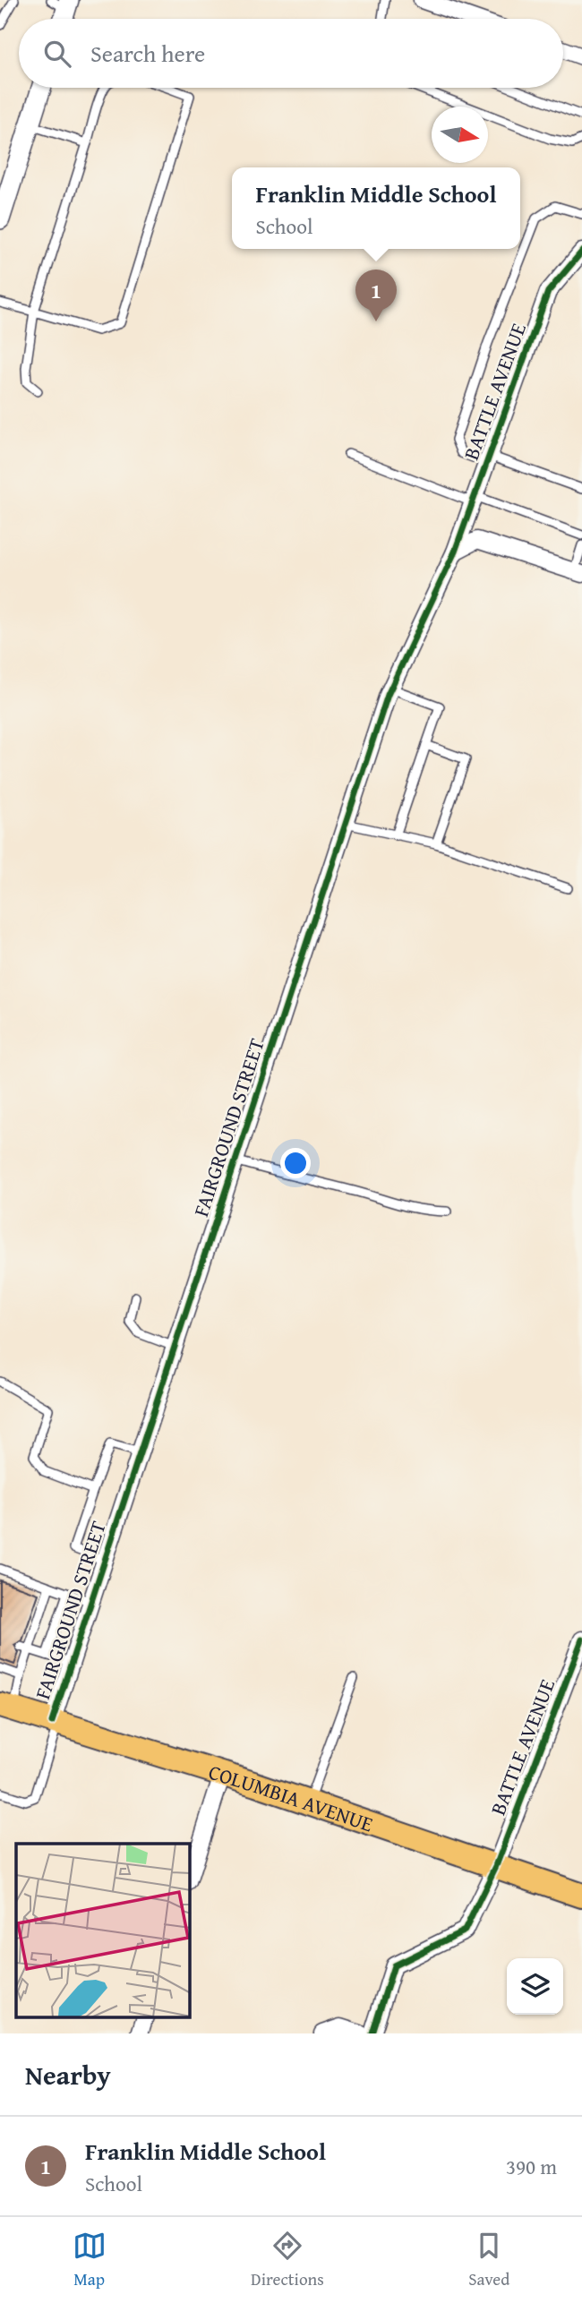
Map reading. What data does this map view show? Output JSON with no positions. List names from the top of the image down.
{
  "streets": {
    "main road": ["COLUMBIA AVENUE"],
    "street": ["BATTLE AVENUE", "FAIRGROUND STREET"]
  },
  "crossings": [
    ["BATTLE AVENUE", "FAIRGROUND STREET"],
    ["BATTLE AVENUE", "COLUMBIA AVENUE"],
    ["FAIRGROUND STREET", "COLUMBIA AVENUE"]
  ],
  "north": "right",
  "page": {
    "search": "Search here",
    "popup": ["Franklin Middle School", "School"],
    "pins": "1",
    "heading": "Nearby",
    "list": [
      {
        "mark": "1",
        "name": "Franklin Middle School",
        "note": "School",
        "value": "390 m"
      }
    ],
    "nav": ["Map", "Directions", "Saved"]
  }
}
